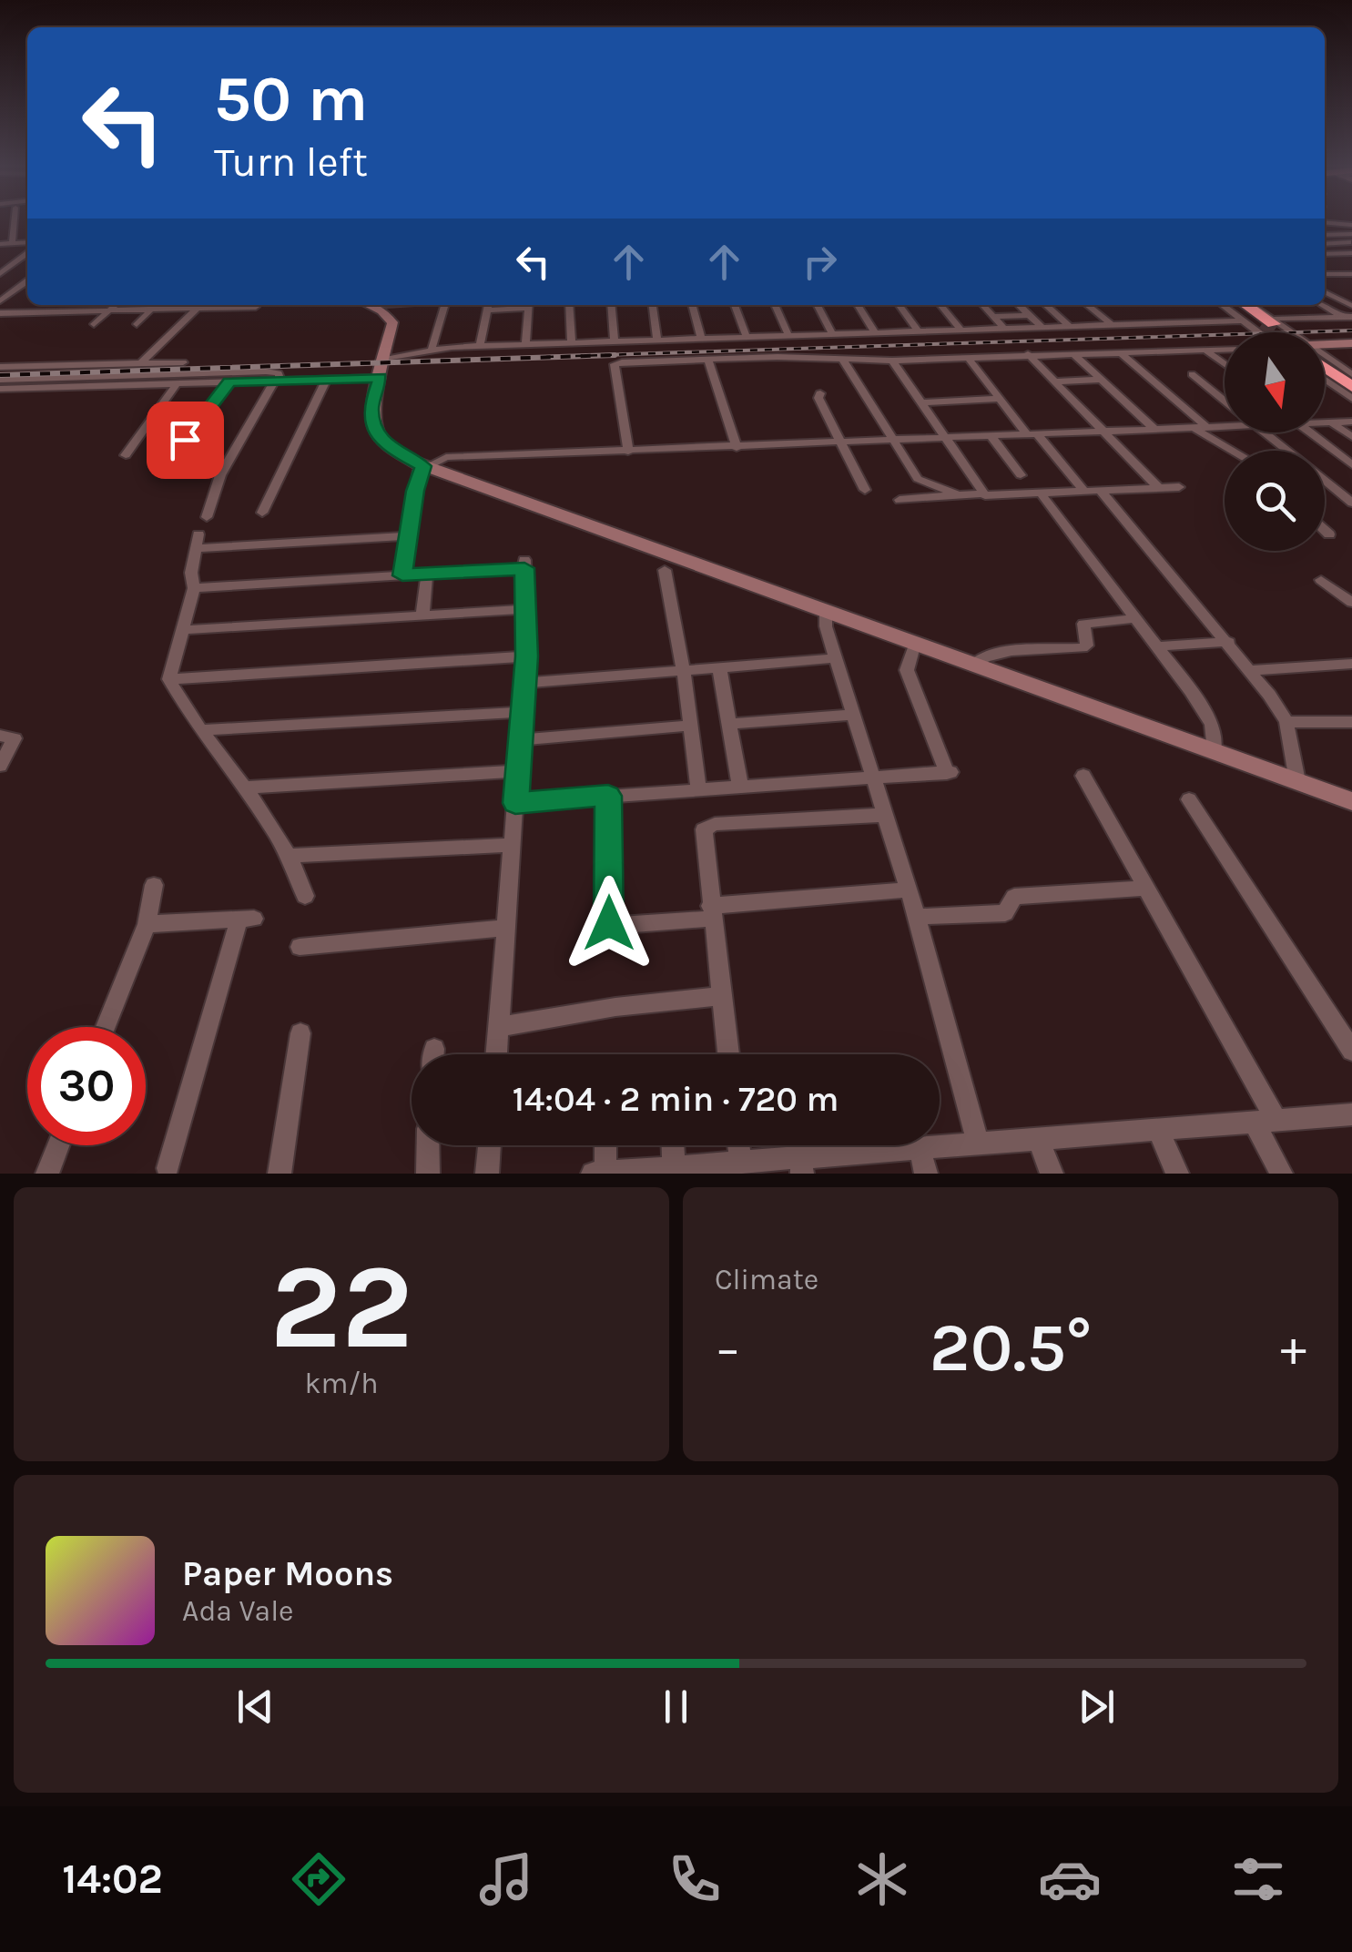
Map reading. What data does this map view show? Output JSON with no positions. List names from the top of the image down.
{
  "north": "bottom",
  "page": {
    "turn": ["50 m", "Turn left"],
    "limit": "30",
    "trip": "14:04 · 2 min · 720 m",
    "tile": [
      ["22", "km/h"],
      "Climate"
    ],
    "heat": ["−", "20.5°", "+"],
    "song": ["Paper Moons", "Ada Vale"],
    "tabs": "14:02"
  }
}
